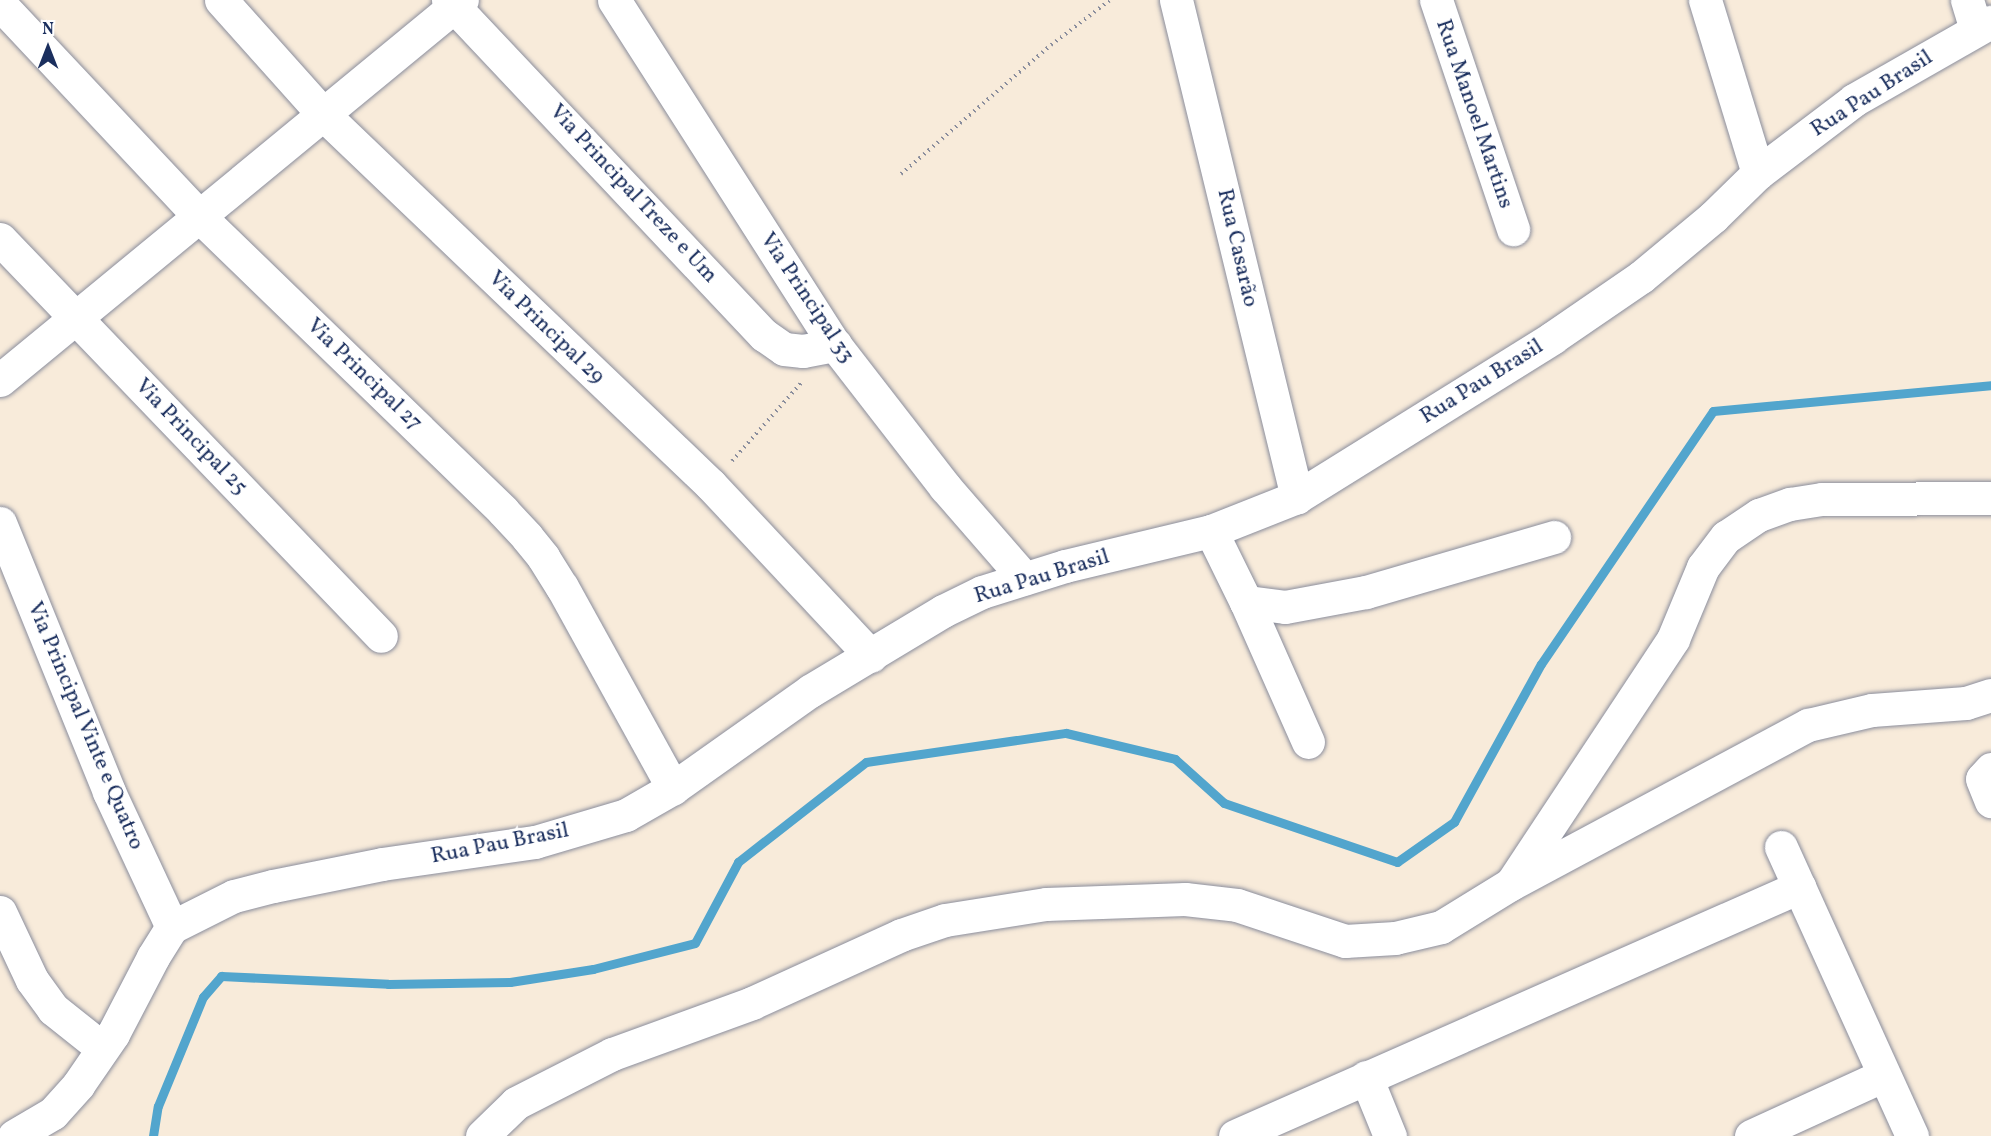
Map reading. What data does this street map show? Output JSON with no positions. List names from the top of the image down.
{
  "streets": {
    "street": [
      "Rua Pau Brasil",
      "Rua Manoel Martins",
      "Via Principal Treze e Um",
      "Rua Casarão",
      "Via Principal 33",
      "Via Principal 29",
      "Via Principal 27",
      "Via Principal 25",
      "Via Principal Vinte e Quatro"
    ]
  },
  "crossings": [
    ["Rua Pau Brasil", "Rua Casarão"],
    ["Rua Pau Brasil", "Via Principal 33"],
    ["Rua Pau Brasil", "Via Principal 29"],
    ["Rua Pau Brasil", "Via Principal 27"],
    ["Rua Pau Brasil", "Via Principal Vinte e Quatro"],
    ["Via Principal Treze e Um", "Via Principal 33"]
  ],
  "north": "top"
}
